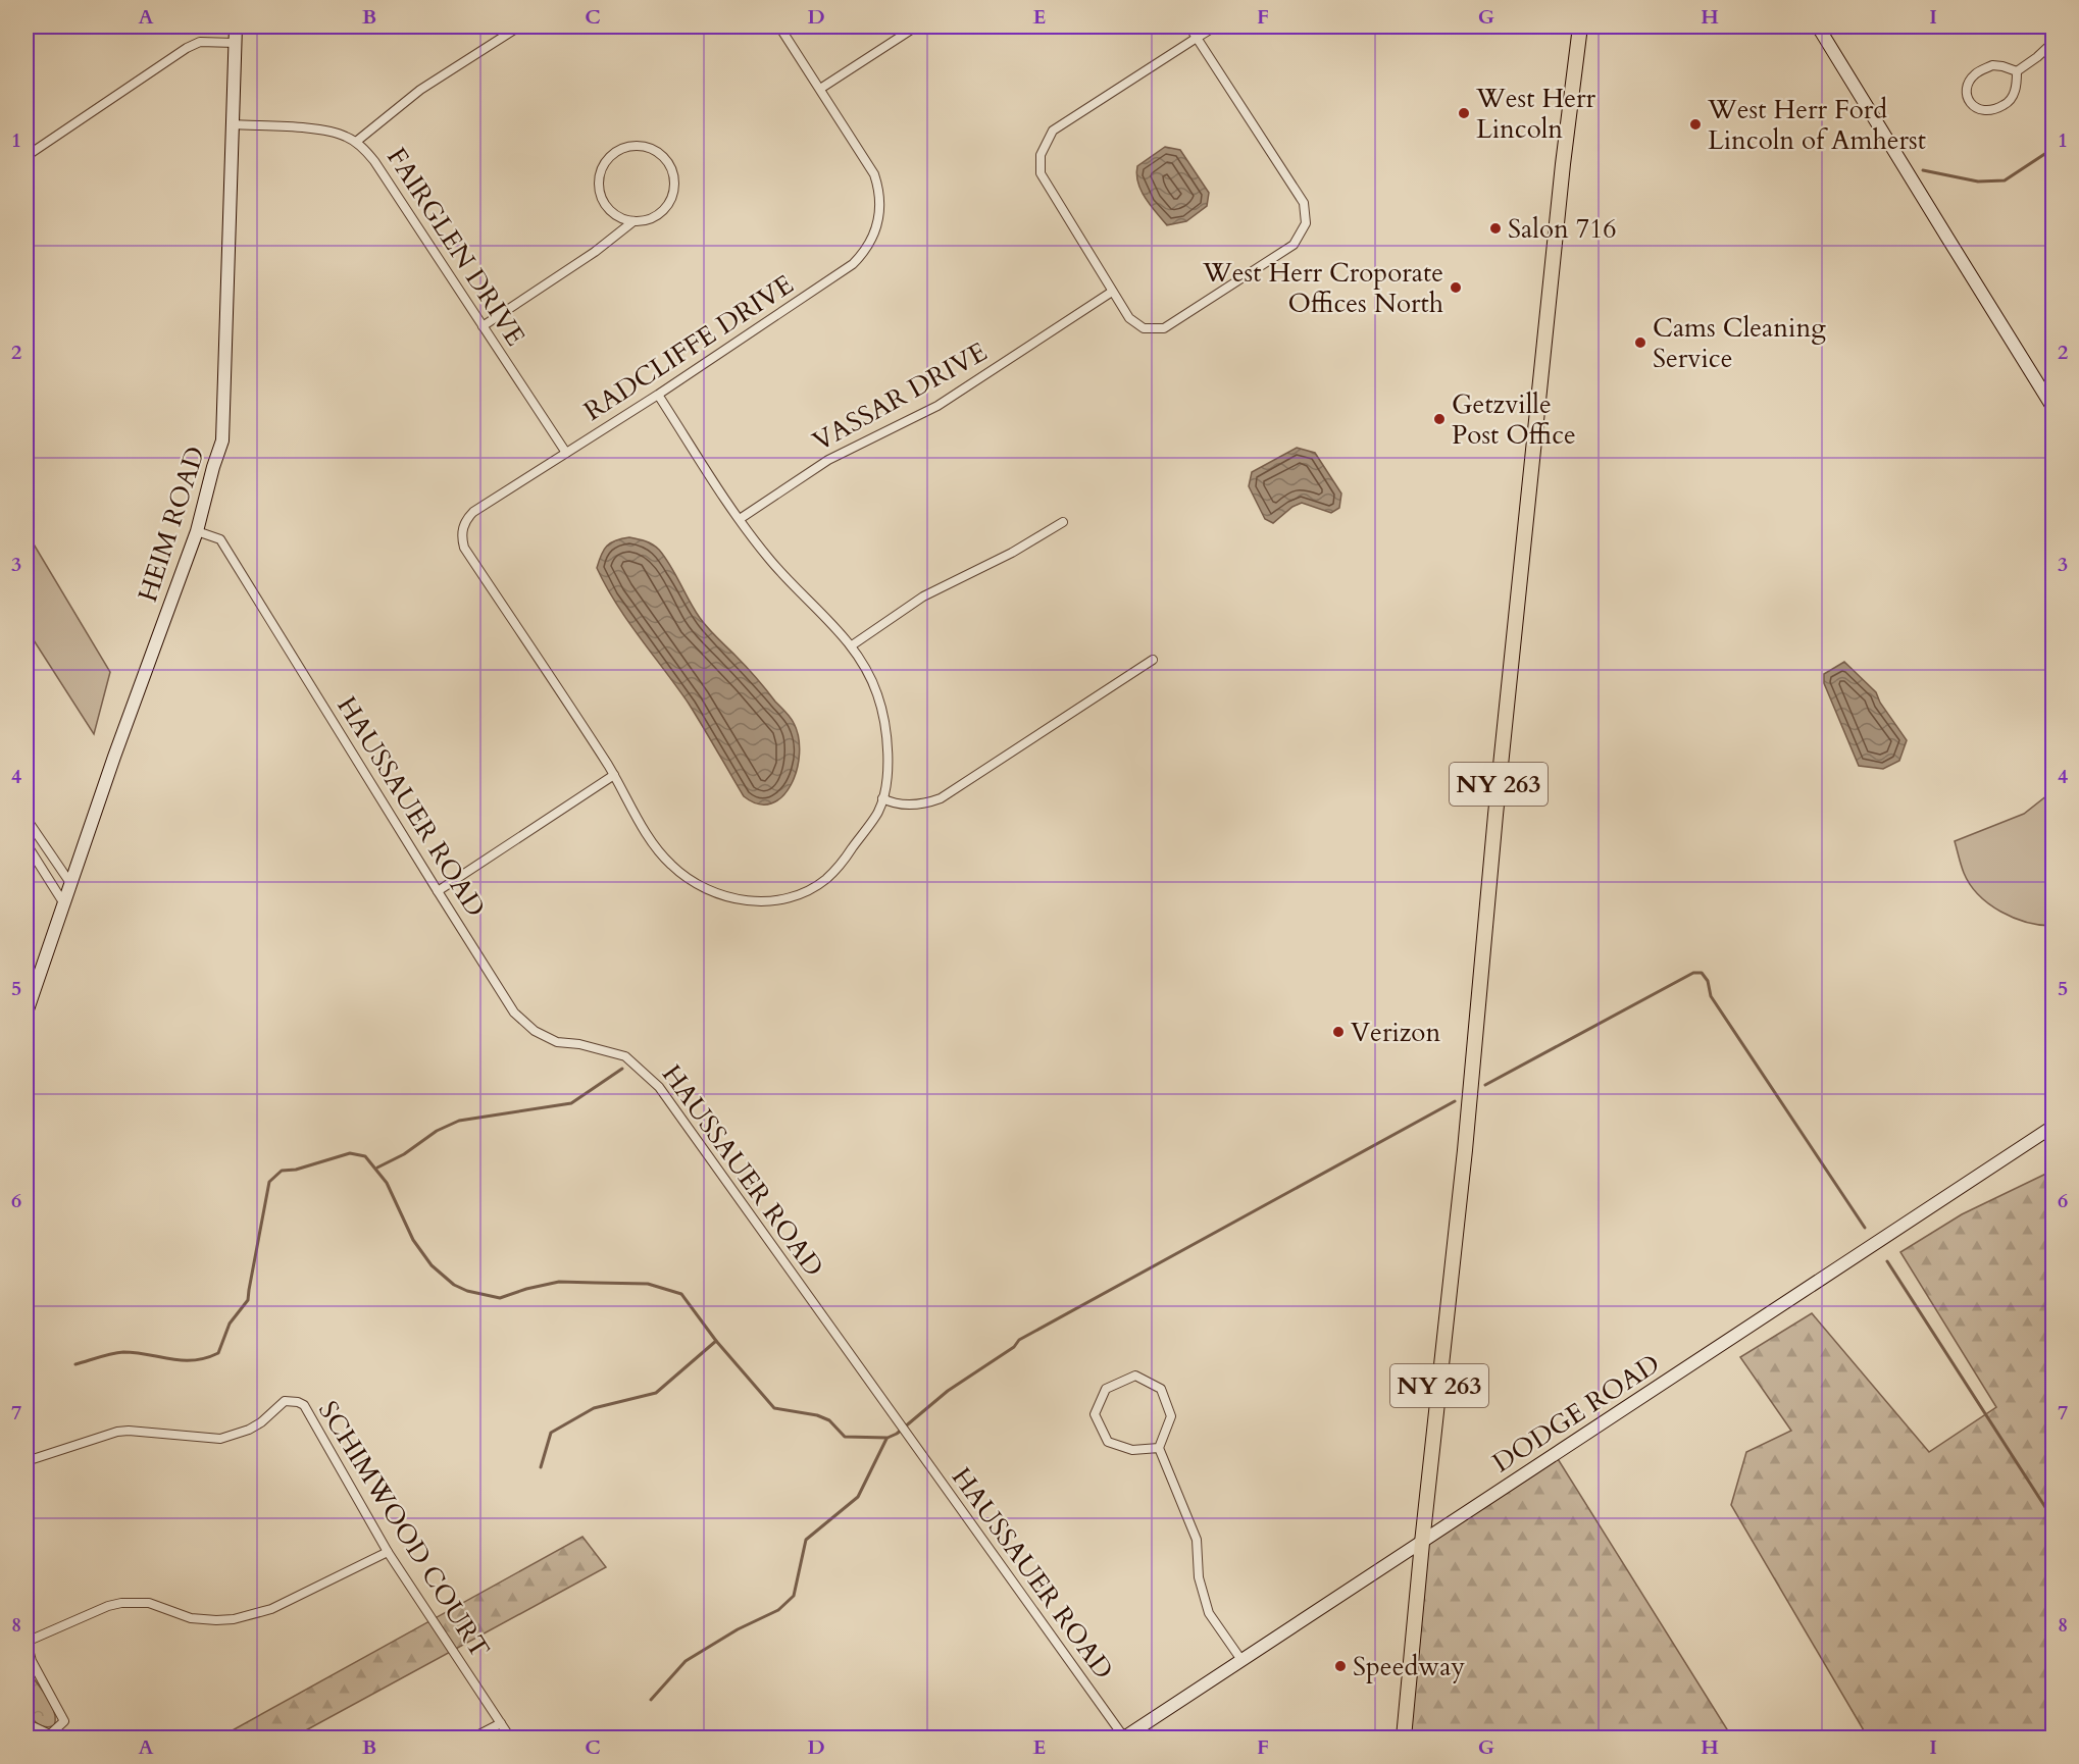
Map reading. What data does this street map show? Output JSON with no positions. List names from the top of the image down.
{
  "streets": {
    "main road": ["NY 263"],
    "street": [
      "FAIRGLEN DRIVE",
      "RADCLIFFE DRIVE",
      "VASSAR DRIVE",
      "HEIM ROAD",
      "HAUSSAUER ROAD",
      "DODGE ROAD",
      "SCHIMWOOD COURT"
    ]
  },
  "crossings": [
    ["FAIRGLEN DRIVE", "RADCLIFFE DRIVE"],
    ["FAIRGLEN DRIVE", "HEIM ROAD"],
    ["RADCLIFFE DRIVE", "VASSAR DRIVE"],
    ["HEIM ROAD", "HAUSSAUER ROAD"],
    ["NY 263", "DODGE ROAD"],
    ["HAUSSAUER ROAD", "DODGE ROAD"]
  ],
  "places": [
    "West Herr Lincoln",
    "West Herr Ford Lincoln of Amherst",
    "Salon 716",
    "West Herr Croporate Offices North",
    "Cams Cleaning Service",
    "Getzville Post Office",
    "Verizon",
    "Speedway"
  ],
  "grid": {
    "columns": [
      "A",
      "B",
      "C",
      "D",
      "E",
      "F",
      "G",
      "H",
      "I"
    ],
    "rows": [
      "1",
      "2",
      "3",
      "4",
      "5",
      "6",
      "7",
      "8"
    ]
  }
}
